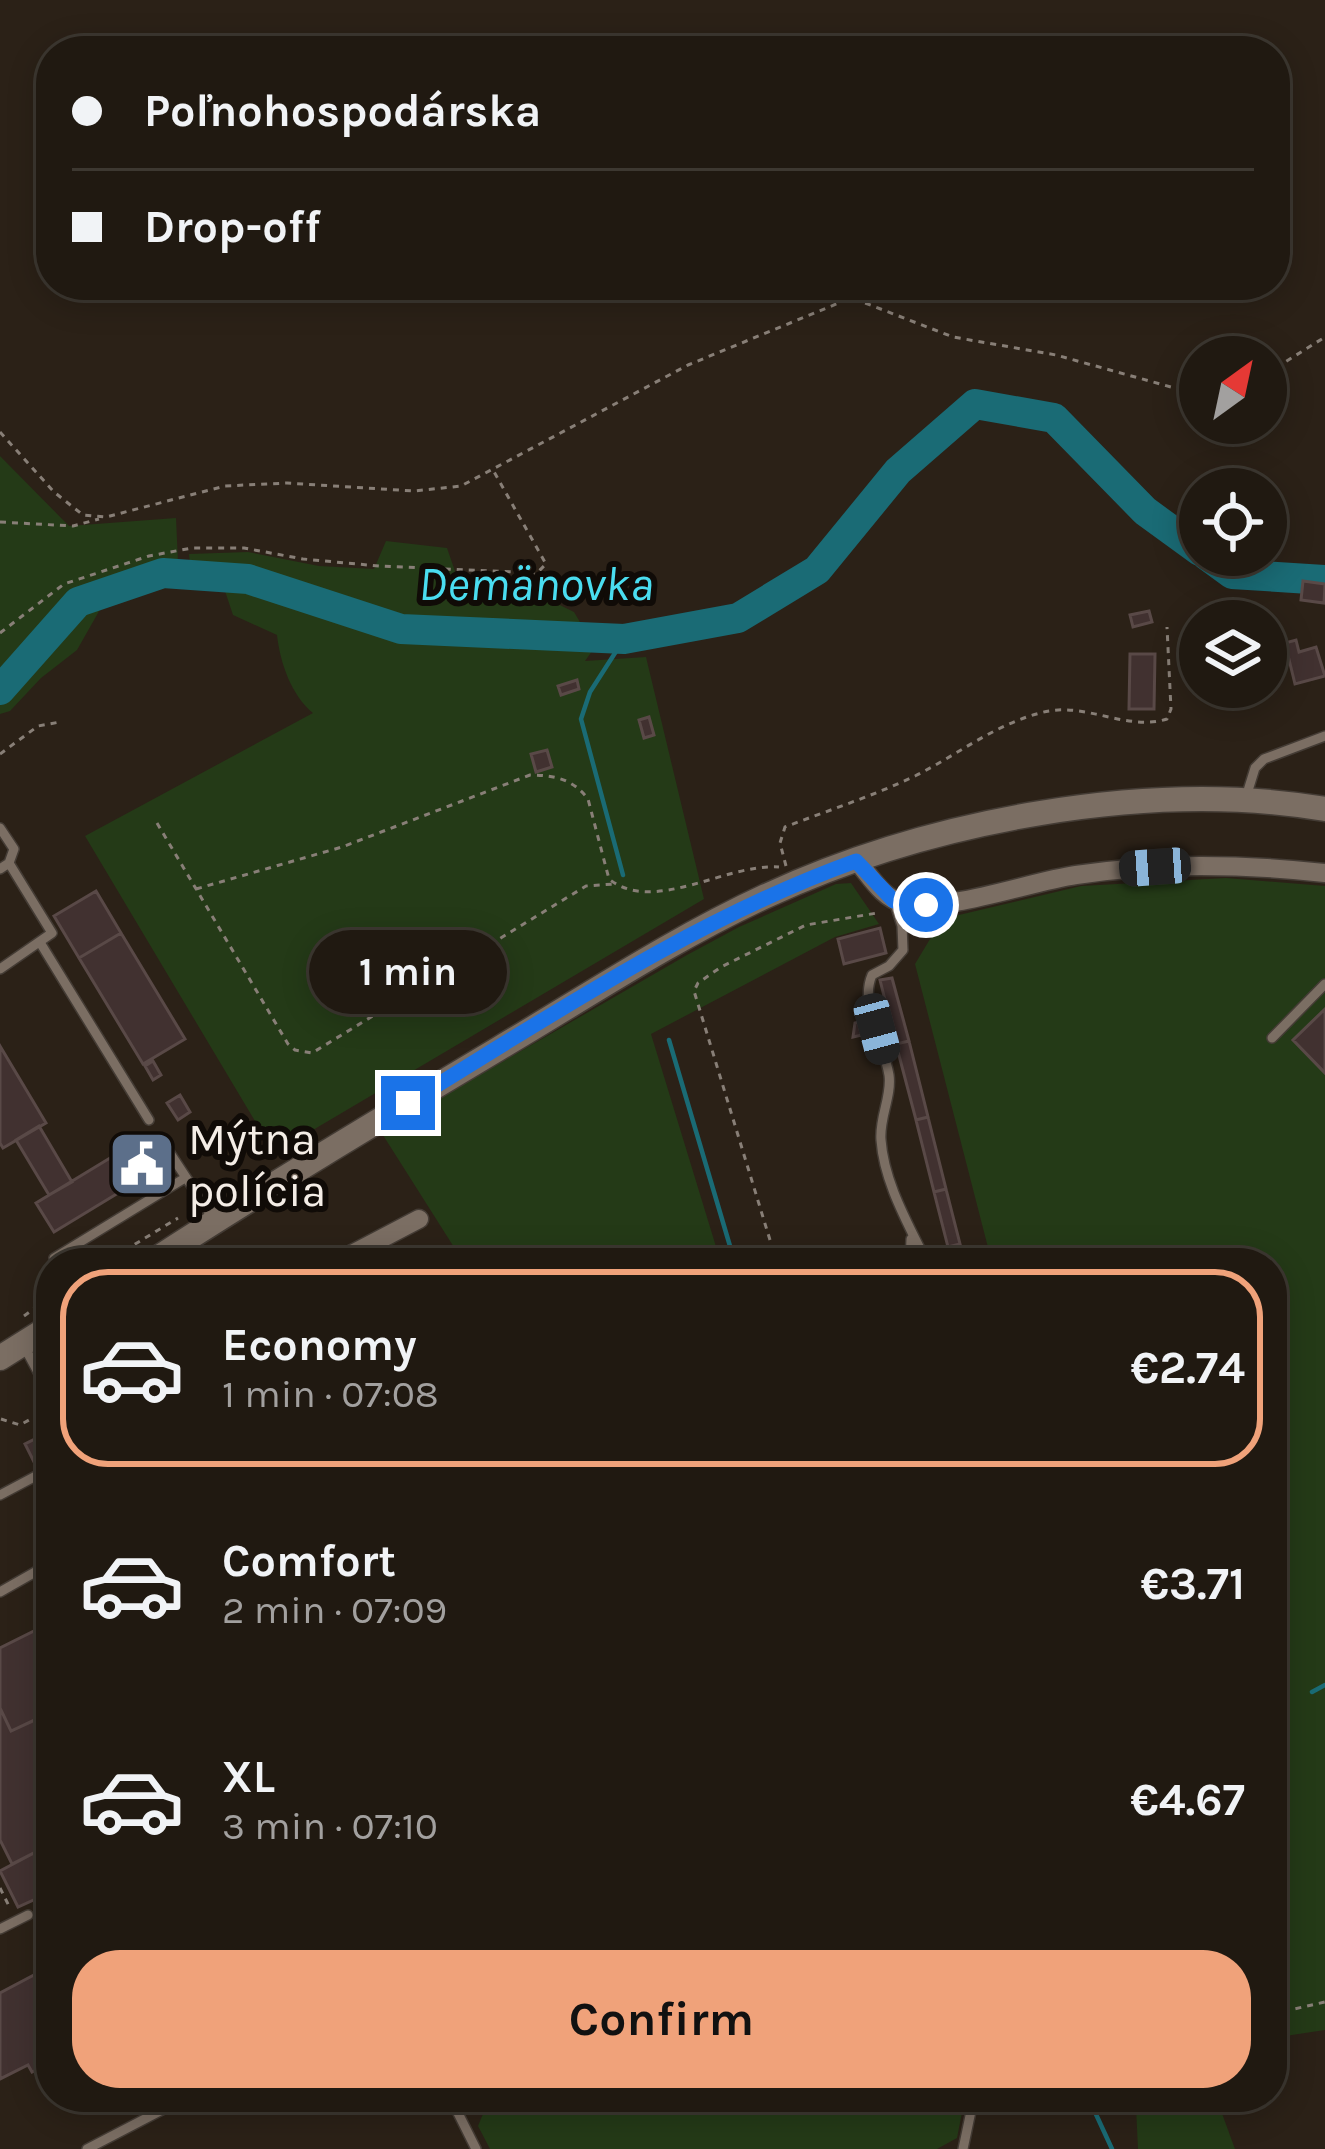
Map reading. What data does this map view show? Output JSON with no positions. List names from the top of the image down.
{
  "water": ["Demänovka"],
  "places": {
    "public building": ["Mýtna polícia"]
  },
  "north": "top right",
  "page": {
    "banner": ["Poľnohospodárska", "Drop-off"],
    "bubble": "1 min",
    "list": [
      {
        "name": "Economy",
        "note": "1 min · 07:08",
        "value": "€2.74"
      },
      {
        "name": "Comfort",
        "note": "2 min · 07:09",
        "value": "€3.71"
      },
      {
        "name": "XL",
        "note": "3 min · 07:10",
        "value": "€4.67"
      }
    ],
    "buttons": "Confirm"
  }
}
